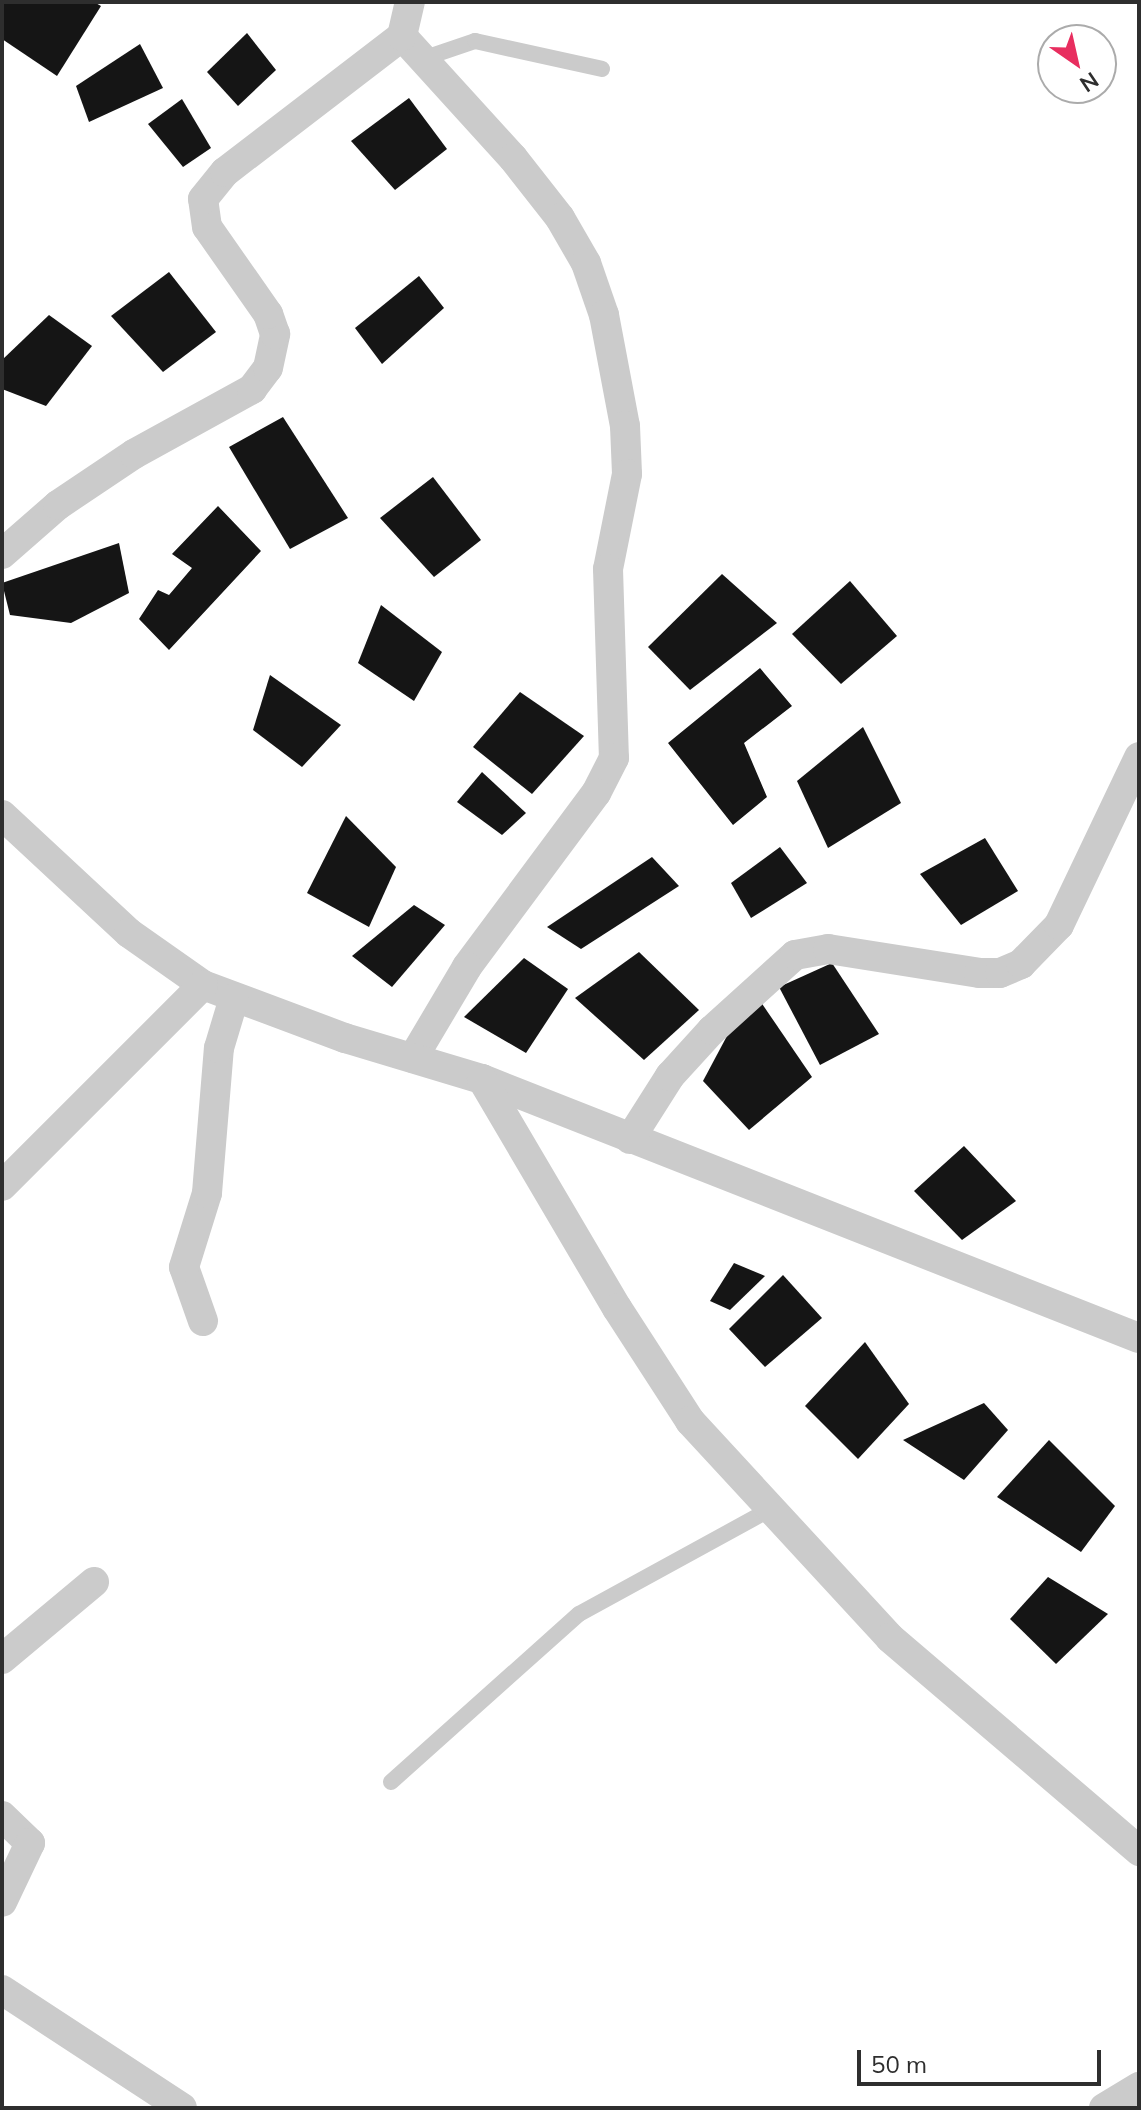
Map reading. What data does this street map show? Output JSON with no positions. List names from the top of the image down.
{
  "scale_bar": "50 m",
  "north": "bottom right"
}
